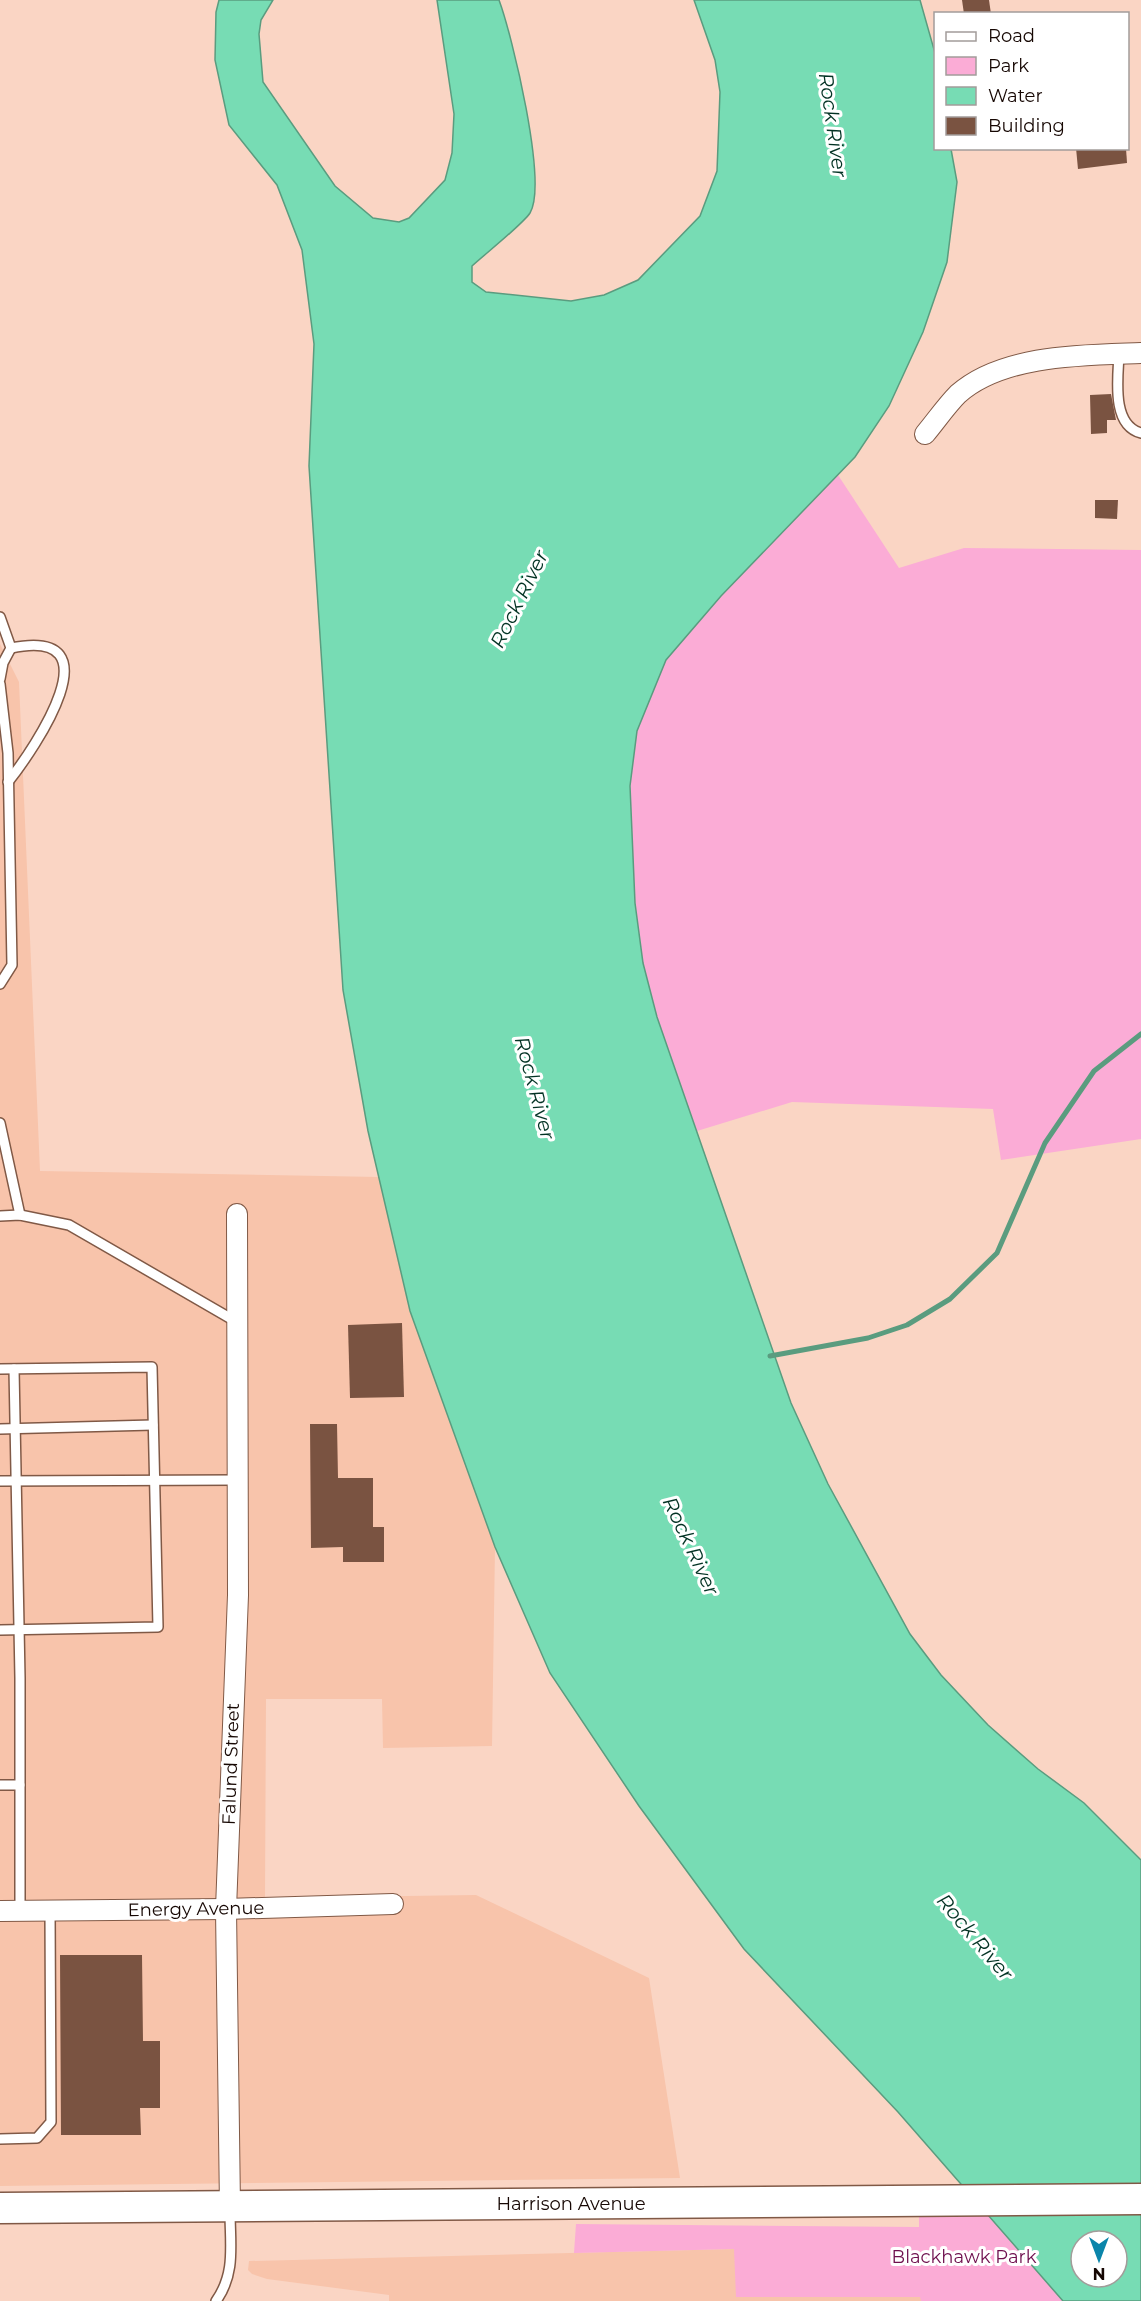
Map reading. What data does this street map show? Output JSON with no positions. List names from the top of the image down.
{
  "streets": {
    "main road": ["Harrison Avenue"],
    "street": ["Falund Street", "Energy Avenue"]
  },
  "crossings": [
    ["Falund Street", "Energy Avenue"],
    ["Falund Street", "Harrison Avenue"]
  ],
  "water": ["Rock River"],
  "parks": ["Blackhawk Park"],
  "legend": [
    "Road",
    "Park",
    "Water",
    "Building"
  ],
  "north": "bottom"
}
